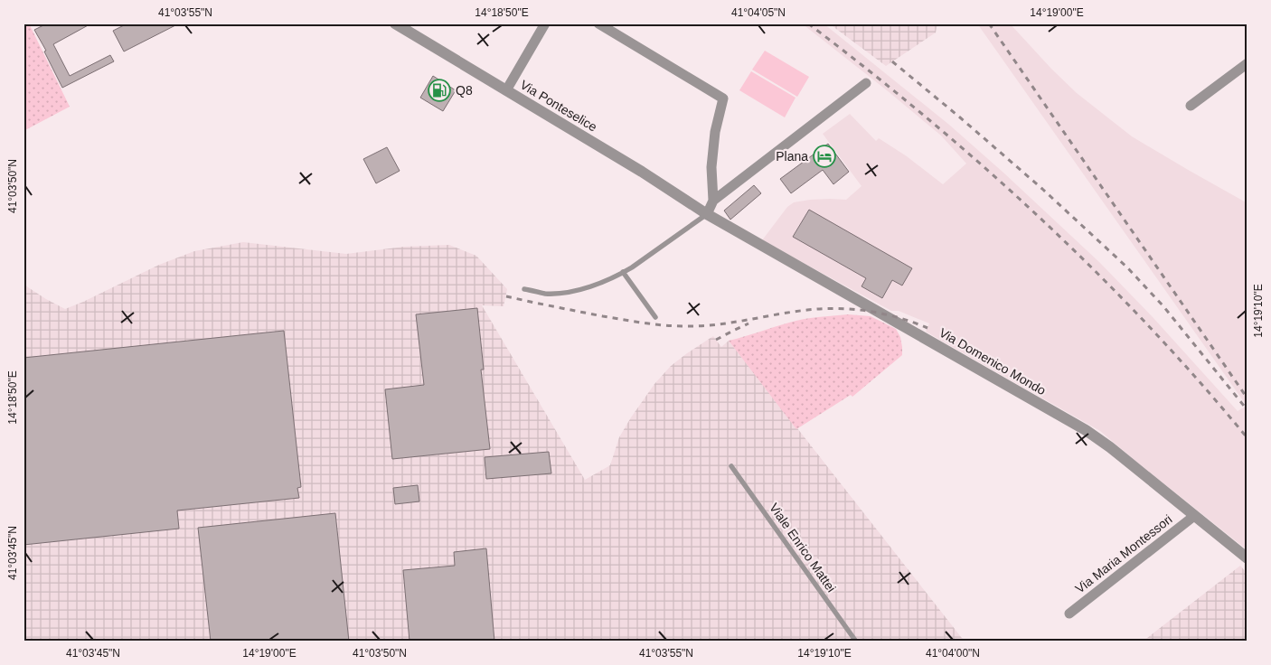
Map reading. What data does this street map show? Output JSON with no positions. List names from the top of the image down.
{
  "streets": {
    "street": ["Via Ponteselice", "Via Domenico Mondo", "Via Maria Montessori"],
    "lane": ["Viale Enrico Mattei"]
  },
  "crossings": [
    ["Via Ponteselice", "Via Domenico Mondo"],
    ["Via Domenico Mondo", "Via Maria Montessori"]
  ],
  "places": {
    "fuel station": ["Q8"],
    "hotel": ["Plana"]
  },
  "coordinates": [
    "41°03'55\"N",
    "14°18'50\"E",
    "41°04'05\"N",
    "14°19'00\"E",
    "41°03'50\"N",
    "14°19'10\"E",
    "41°03'45\"N",
    "41°04'00\"N"
  ]
}
